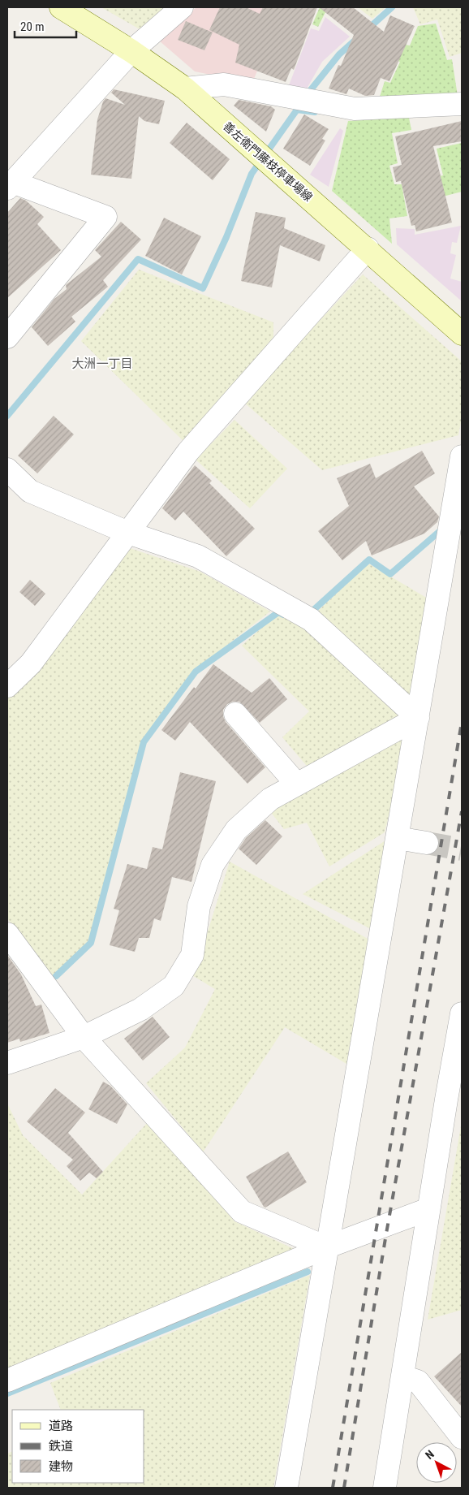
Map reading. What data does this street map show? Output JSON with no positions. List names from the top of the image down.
{
  "streets": {
    "main road": ["善左衛門藤枝停車場線"]
  },
  "districts": ["大洲一丁目"],
  "legend": ["道路", "鉄道", "建物"],
  "scale_bar": "20 m",
  "north": "top left"
}
